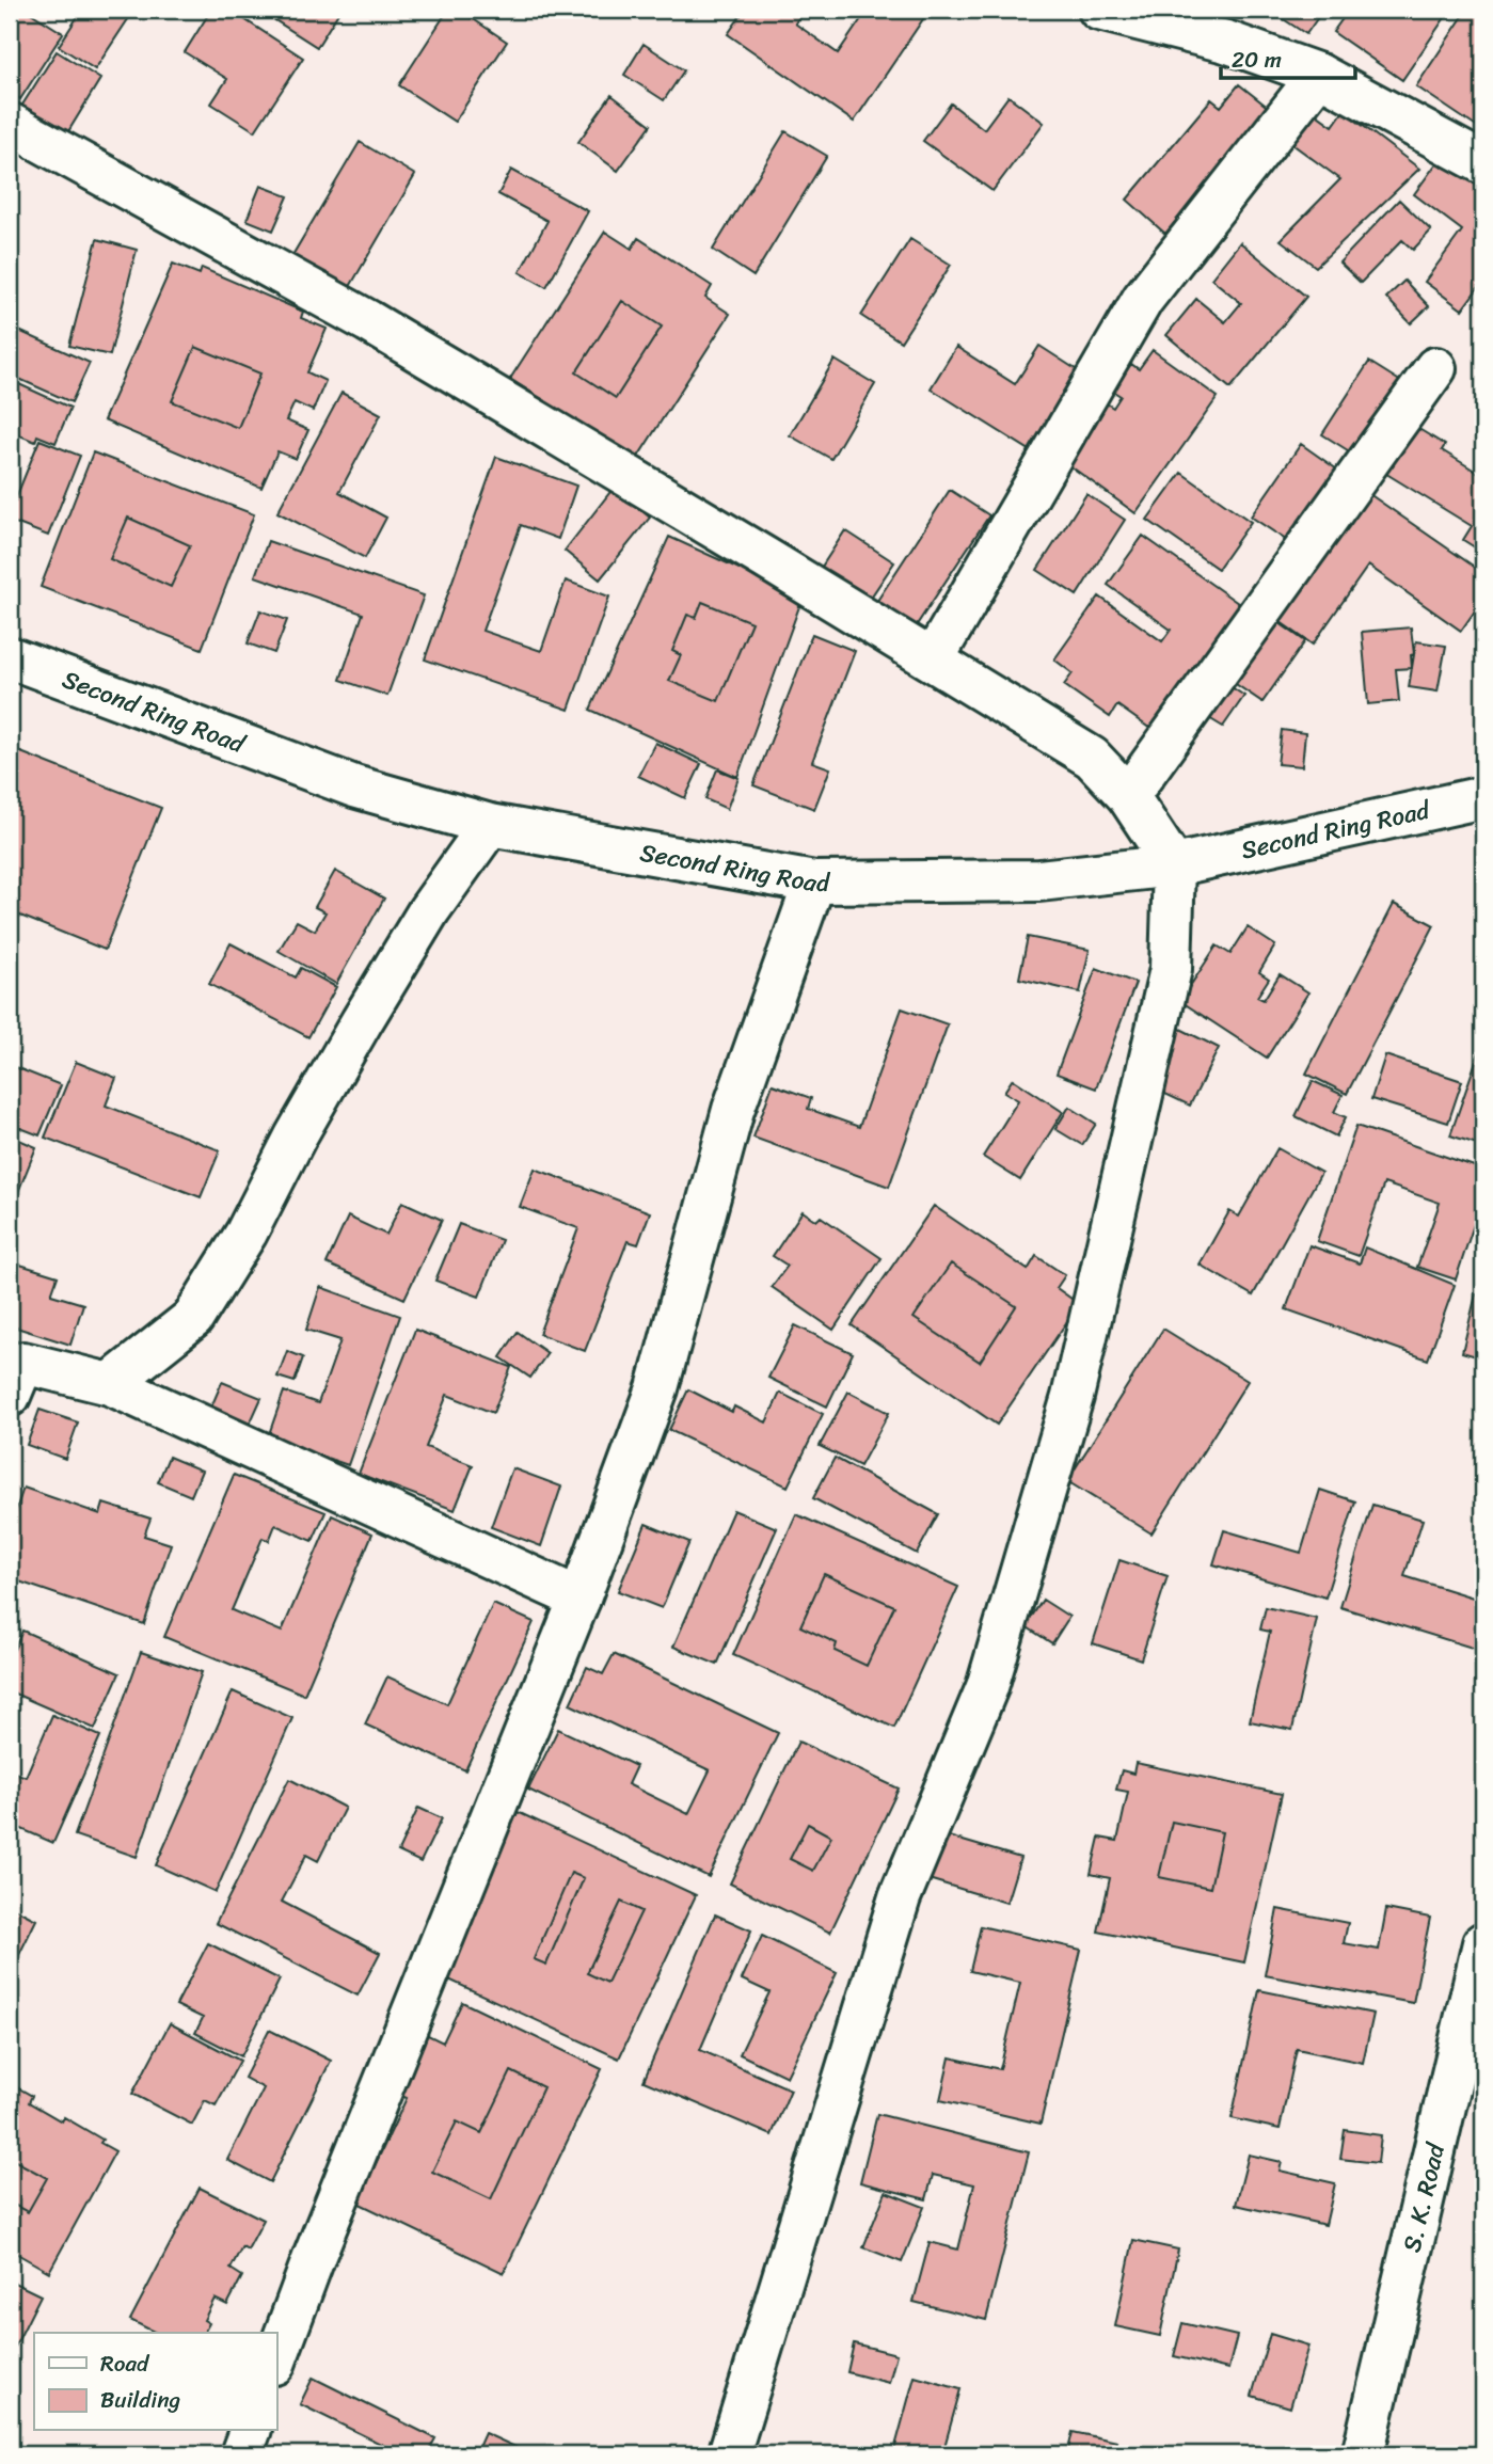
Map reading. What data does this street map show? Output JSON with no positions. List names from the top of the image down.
{
  "streets": {
    "street": ["Second Ring Road", "S. K. Road"]
  },
  "legend": ["Road", "Building"],
  "scale_bar": "20 m"
}
